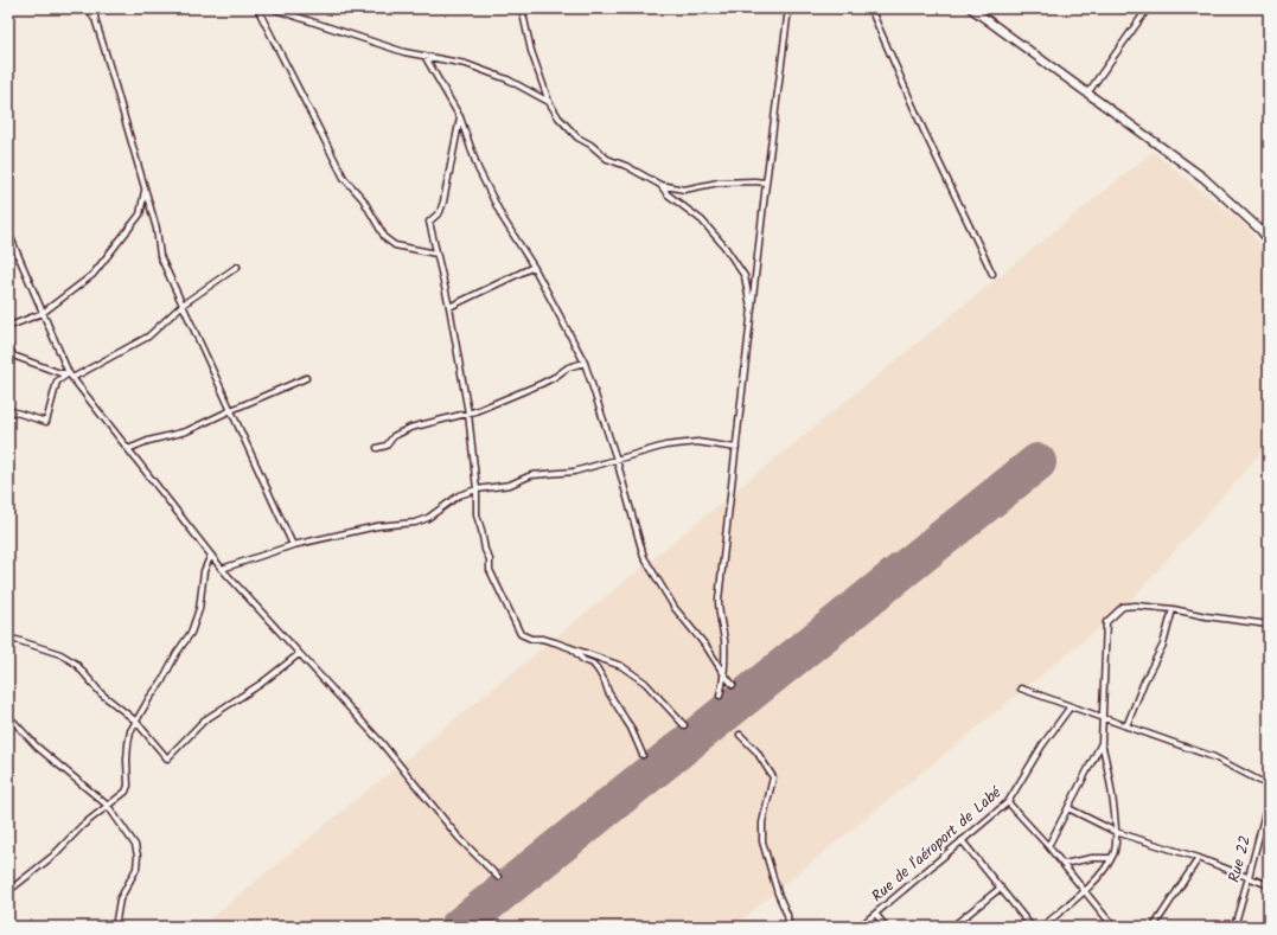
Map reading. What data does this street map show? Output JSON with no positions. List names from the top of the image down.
{
  "streets": {
    "street": ["Rue de l'aéroport de Labé", "Rue 22"]
  }
}
